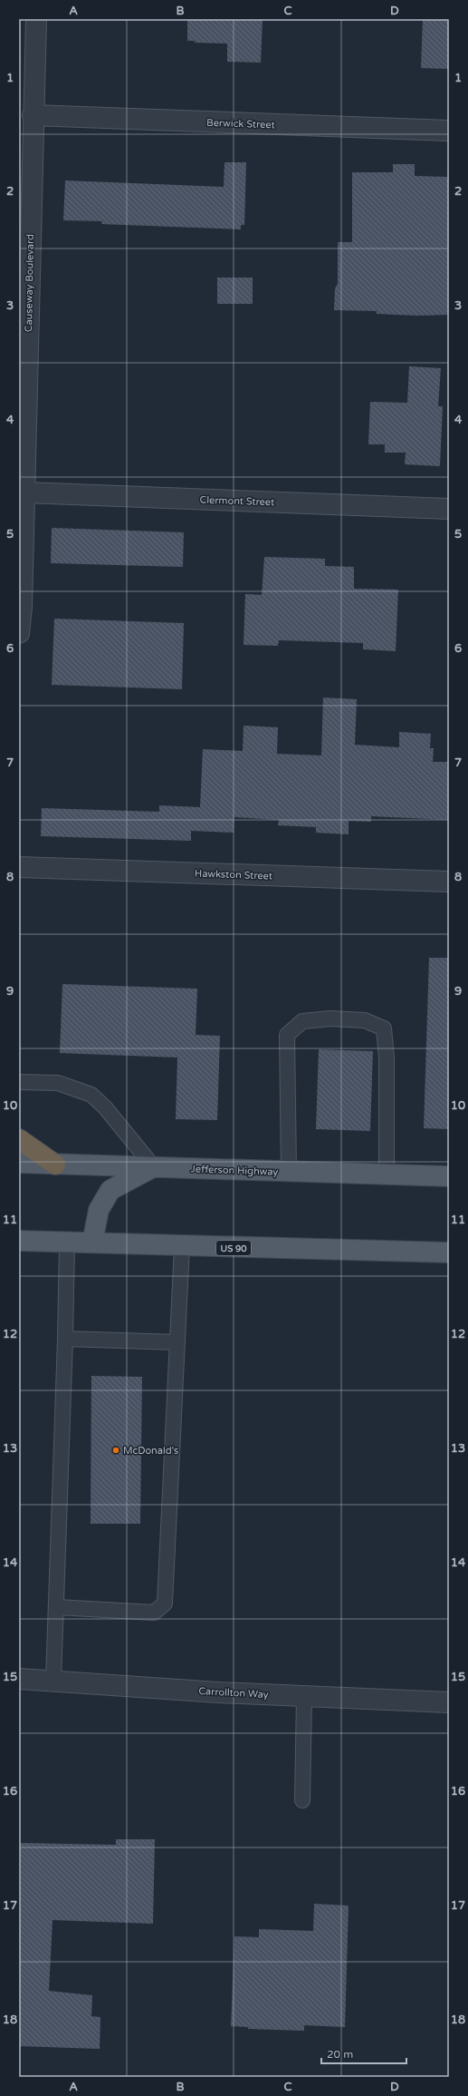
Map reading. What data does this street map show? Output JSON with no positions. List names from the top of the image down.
{
  "streets": {
    "main road": ["Jefferson Highway", "US 90"],
    "street": [
      "Berwick Street",
      "Causeway Boulevard",
      "Clermont Street",
      "Hawkston Street",
      "Carrollton Way"
    ]
  },
  "crossings": [
    ["Berwick Street", "Causeway Boulevard"],
    ["Causeway Boulevard", "Clermont Street"]
  ],
  "places": ["McDonald's"],
  "scale_bar": "20 m",
  "grid": {
    "columns": [
      "A",
      "B",
      "C",
      "D"
    ],
    "rows": [
      "1",
      "2",
      "3",
      "4",
      "5",
      "6",
      "7",
      "8",
      "9",
      "10",
      "11",
      "12",
      "13",
      "14",
      "15",
      "16",
      "17",
      "18"
    ]
  }
}
